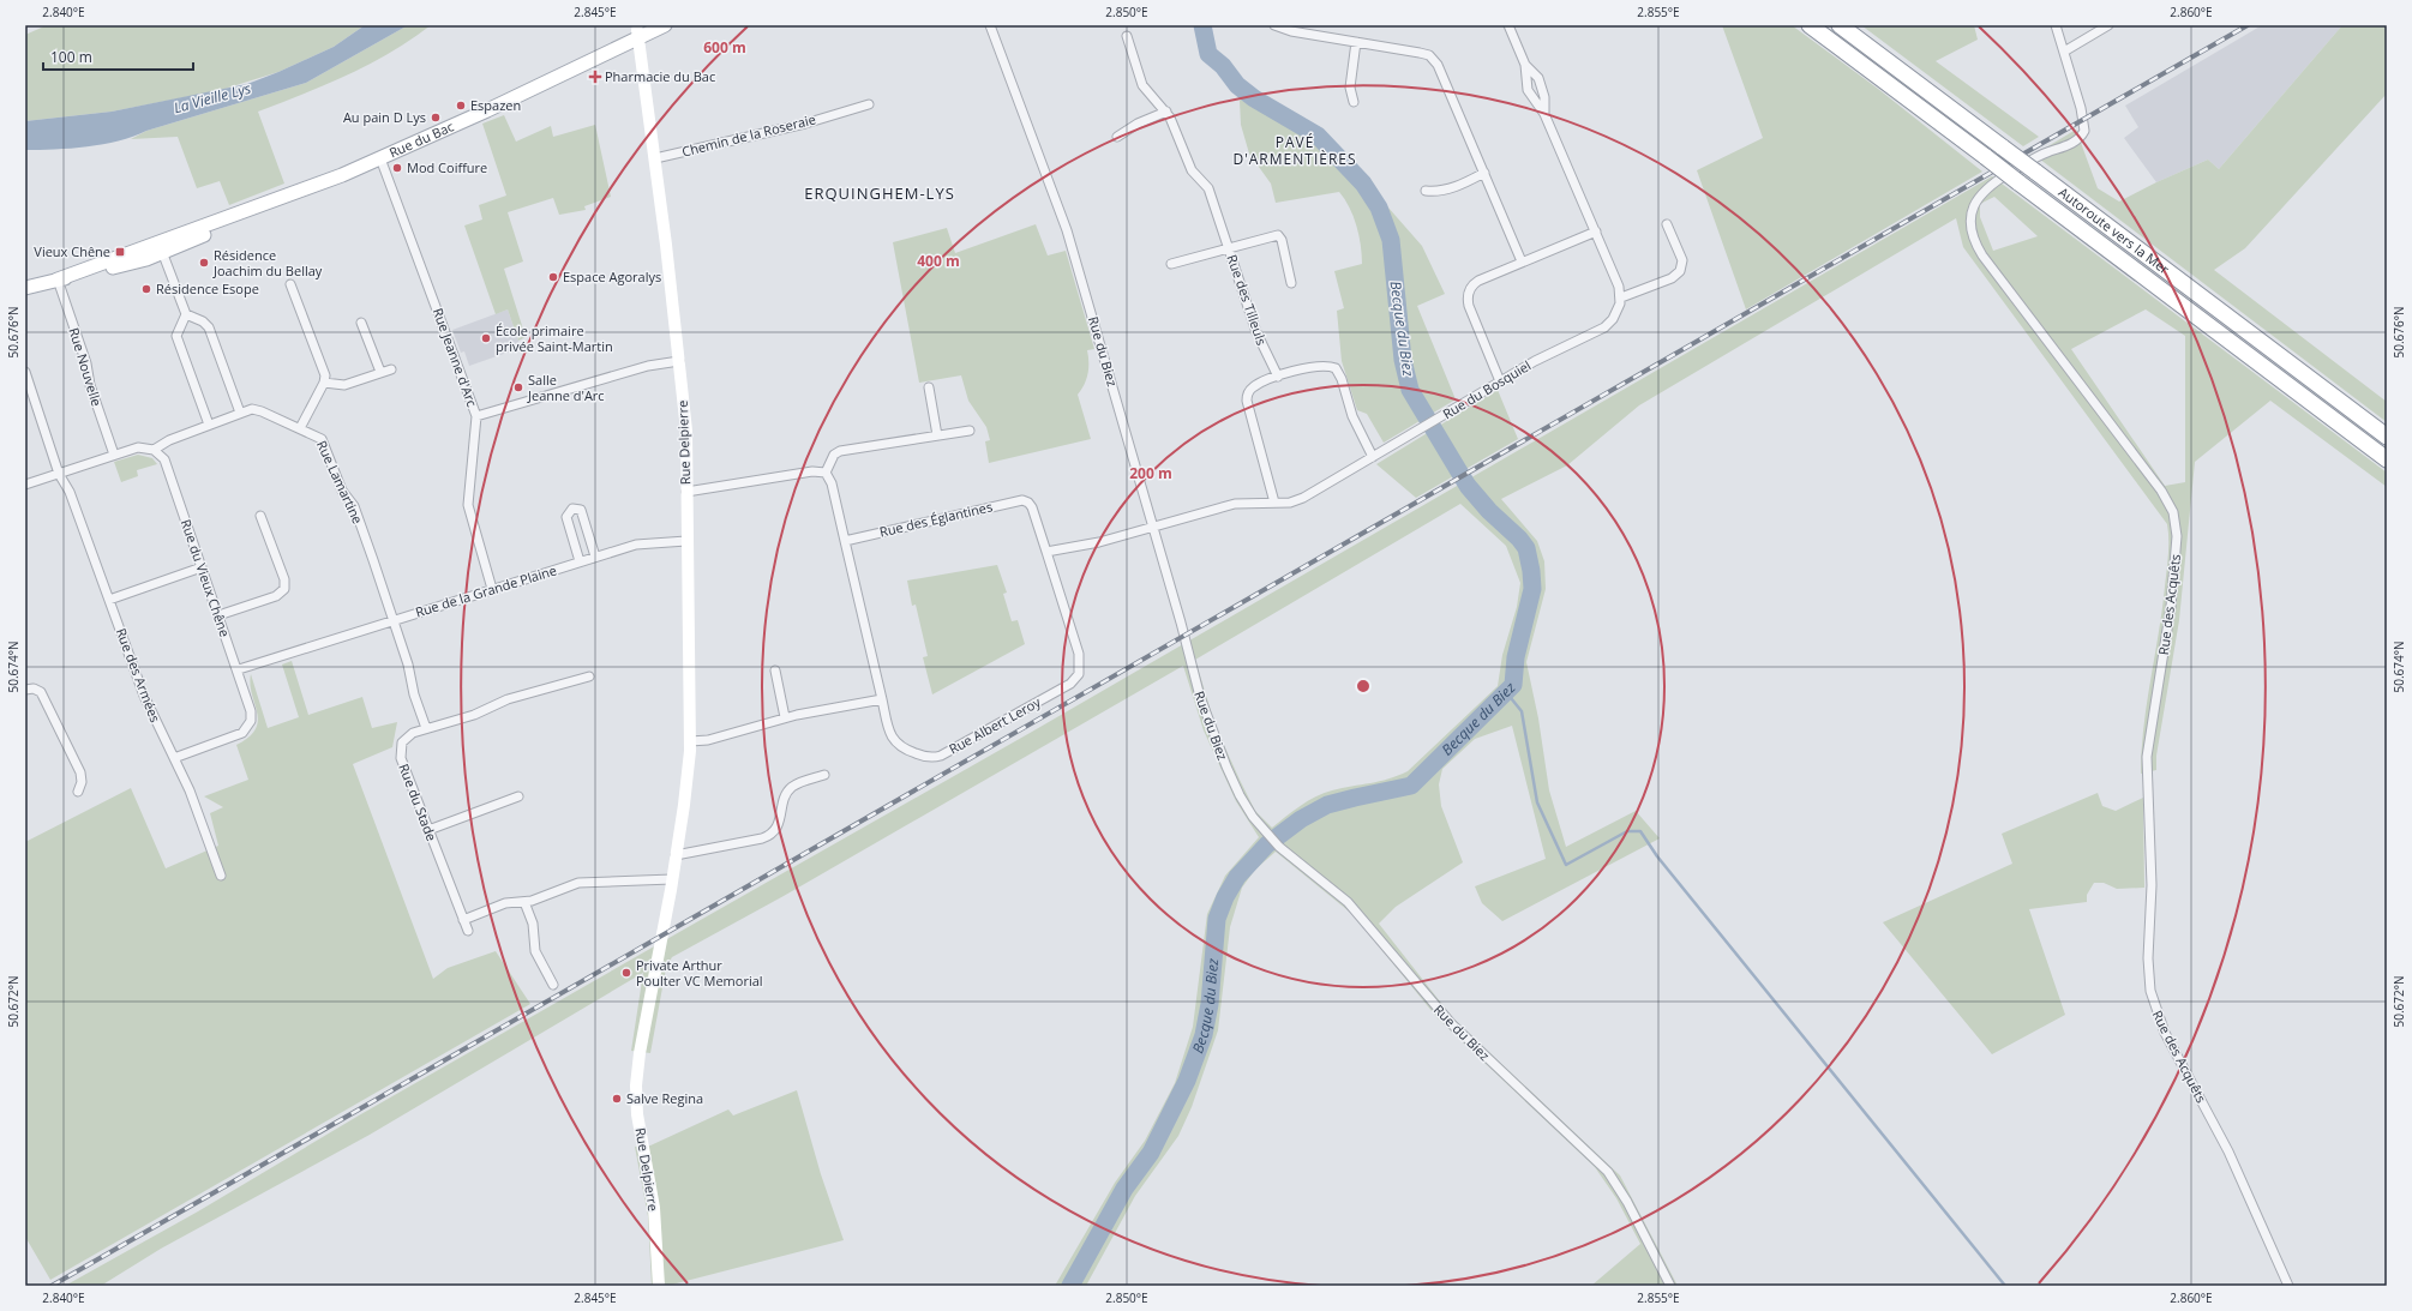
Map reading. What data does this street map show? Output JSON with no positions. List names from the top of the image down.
{
  "streets": {
    "highway": ["Autoroute vers la Mer"],
    "main road": ["Rue du Bac"],
    "street": [
      "Chemin de la Roseraie",
      "Rue des Tilleuls",
      "Rue du Biez",
      "Rue Jeanne d'Arc",
      "Rue Nouvelle",
      "Rue du Bosquiel",
      "Rue Delpierre",
      "Rue Lamartine",
      "Rue des Églantines",
      "Rue du Vieux Chêne",
      "Rue de la Grande Plaine",
      "Rue des Acquêts",
      "Rue des Armées",
      "Rue Albert Leroy",
      "Rue du Stade"
    ]
  },
  "crossings": [
    ["Chemin de la Roseraie", "Rue Delpierre"],
    ["Rue du Bac", "Rue Jeanne d'Arc"],
    ["Rue du Bac", "Rue Nouvelle"],
    ["Rue du Bac", "Rue Delpierre"],
    ["Rue du Biez", "Rue du Bosquiel"],
    ["Rue Jeanne d'Arc", "Rue de la Grande Plaine"],
    ["Rue Delpierre", "Rue de la Grande Plaine"],
    ["Rue Lamartine", "Rue du Vieux Chêne"],
    ["Rue Lamartine", "Rue de la Grande Plaine"],
    ["Rue des Églantines", "Rue Albert Leroy"],
    ["Rue du Vieux Chêne", "Rue de la Grande Plaine"],
    ["Rue du Vieux Chêne", "Rue des Armées"]
  ],
  "districts": ["PAVÉ D'ARMENTIÈRES", "ERQUINGHEM-LYS"],
  "water": ["La Vieille Lys", "Becque du Biez"],
  "places": {
    "health": ["Pharmacie du Bac"],
    "other": [
      "Espazen",
      "Au pain D Lys",
      "Mod Coiffure",
      "Résidence Joachim du Bellay",
      "Espace Agoralys",
      "Résidence Esope",
      "École primaire privée Saint-Martin",
      "Salle Jeanne d'Arc",
      "Private Arthur Poulter VC Memorial",
      "Salve Regina"
    ],
    "transit": ["Vieux Chêne"]
  },
  "scale_bar": "100 m",
  "coordinates": [
    "2.840°E",
    "2.845°E",
    "2.850°E",
    "2.855°E",
    "2.860°E",
    "50.676°N",
    "50.674°N",
    "50.672°N"
  ],
  "rings": ["600 m", "400 m", "200 m"]
}
